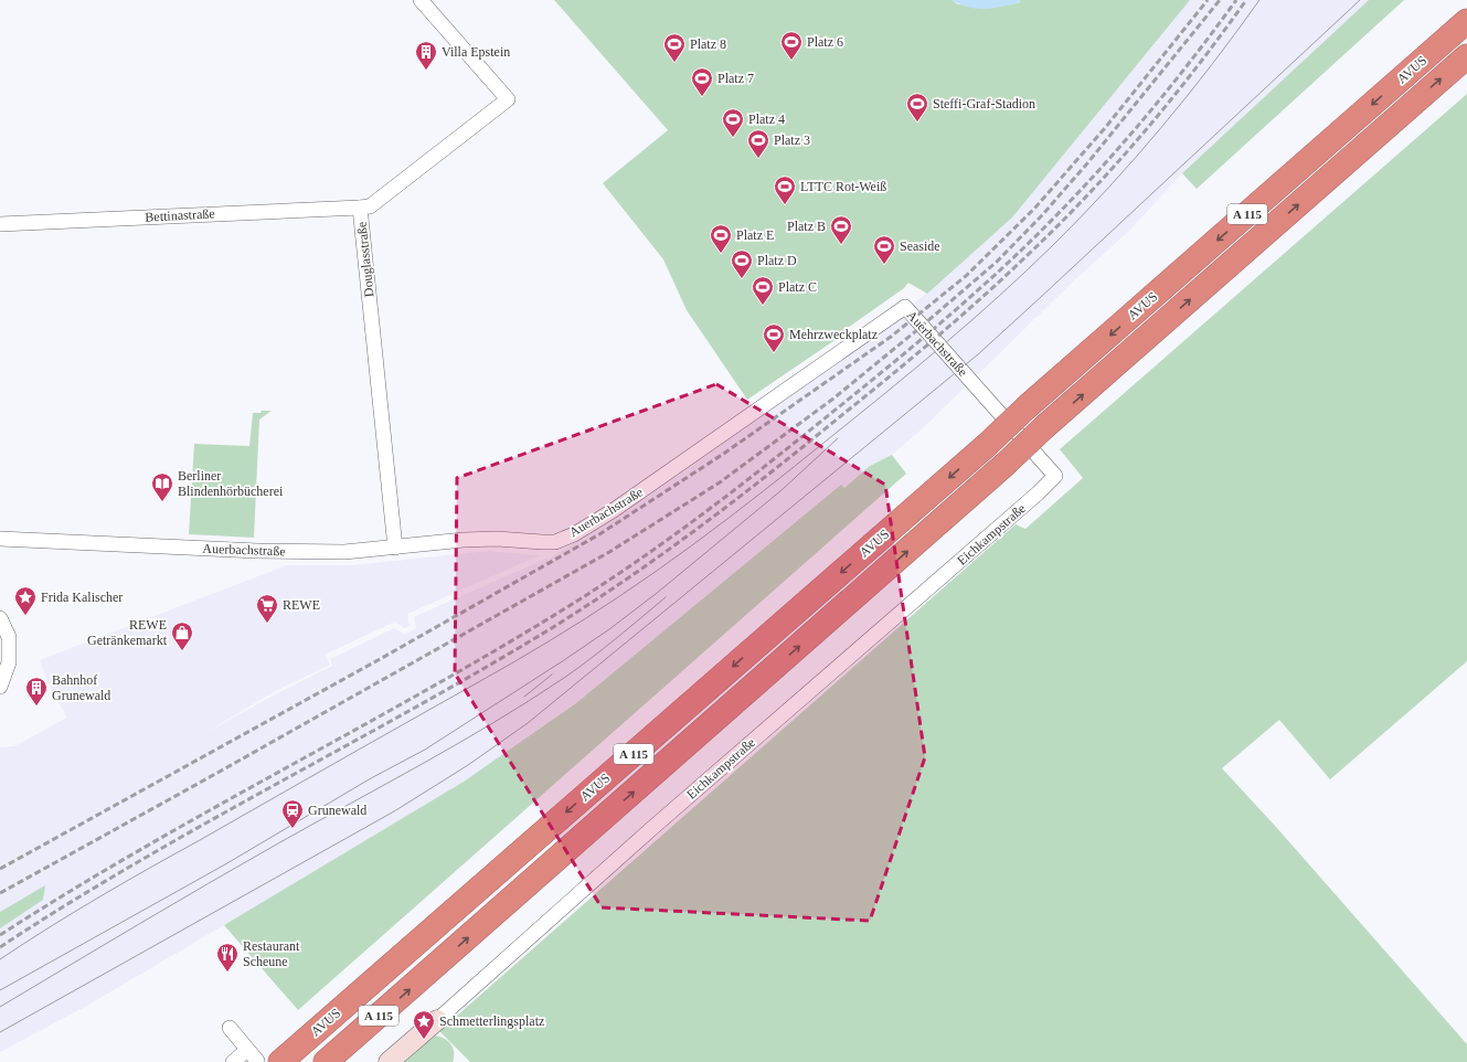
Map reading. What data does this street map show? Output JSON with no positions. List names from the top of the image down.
{
  "streets": {
    "highway": ["AVUS", "A 115"],
    "street": [
      "Bettinastraße",
      "Douglasstraße",
      "Auerbachstraße",
      "Eichkampstraße"
    ]
  },
  "crossings": [
    ["Bettinastraße", "Douglasstraße"],
    ["Douglasstraße", "Auerbachstraße"],
    ["Auerbachstraße", "Eichkampstraße"]
  ],
  "places": {
    "sports": [
      "Platz 6",
      "Platz 8",
      "Platz 7",
      "Steffi-Graf-Stadion",
      "Platz 4",
      "Platz 3",
      "LTTC Rot-Weiß",
      "Platz B",
      "Platz E",
      "Seaside",
      "Platz D",
      "Platz C",
      "Mehrzweckplatz"
    ],
    "building": ["Villa Epstein", "Bahnhof Grunewald"],
    "library": ["Berliner Blindenhörbücherei"],
    "place": ["Frida Kalischer", "Schmetterlingsplatz"],
    "supermarket": ["REWE"],
    "shop": ["REWE Getränkemarkt"],
    "station": ["Grunewald"],
    "restaurant": ["Restaurant Scheune"]
  }
}
